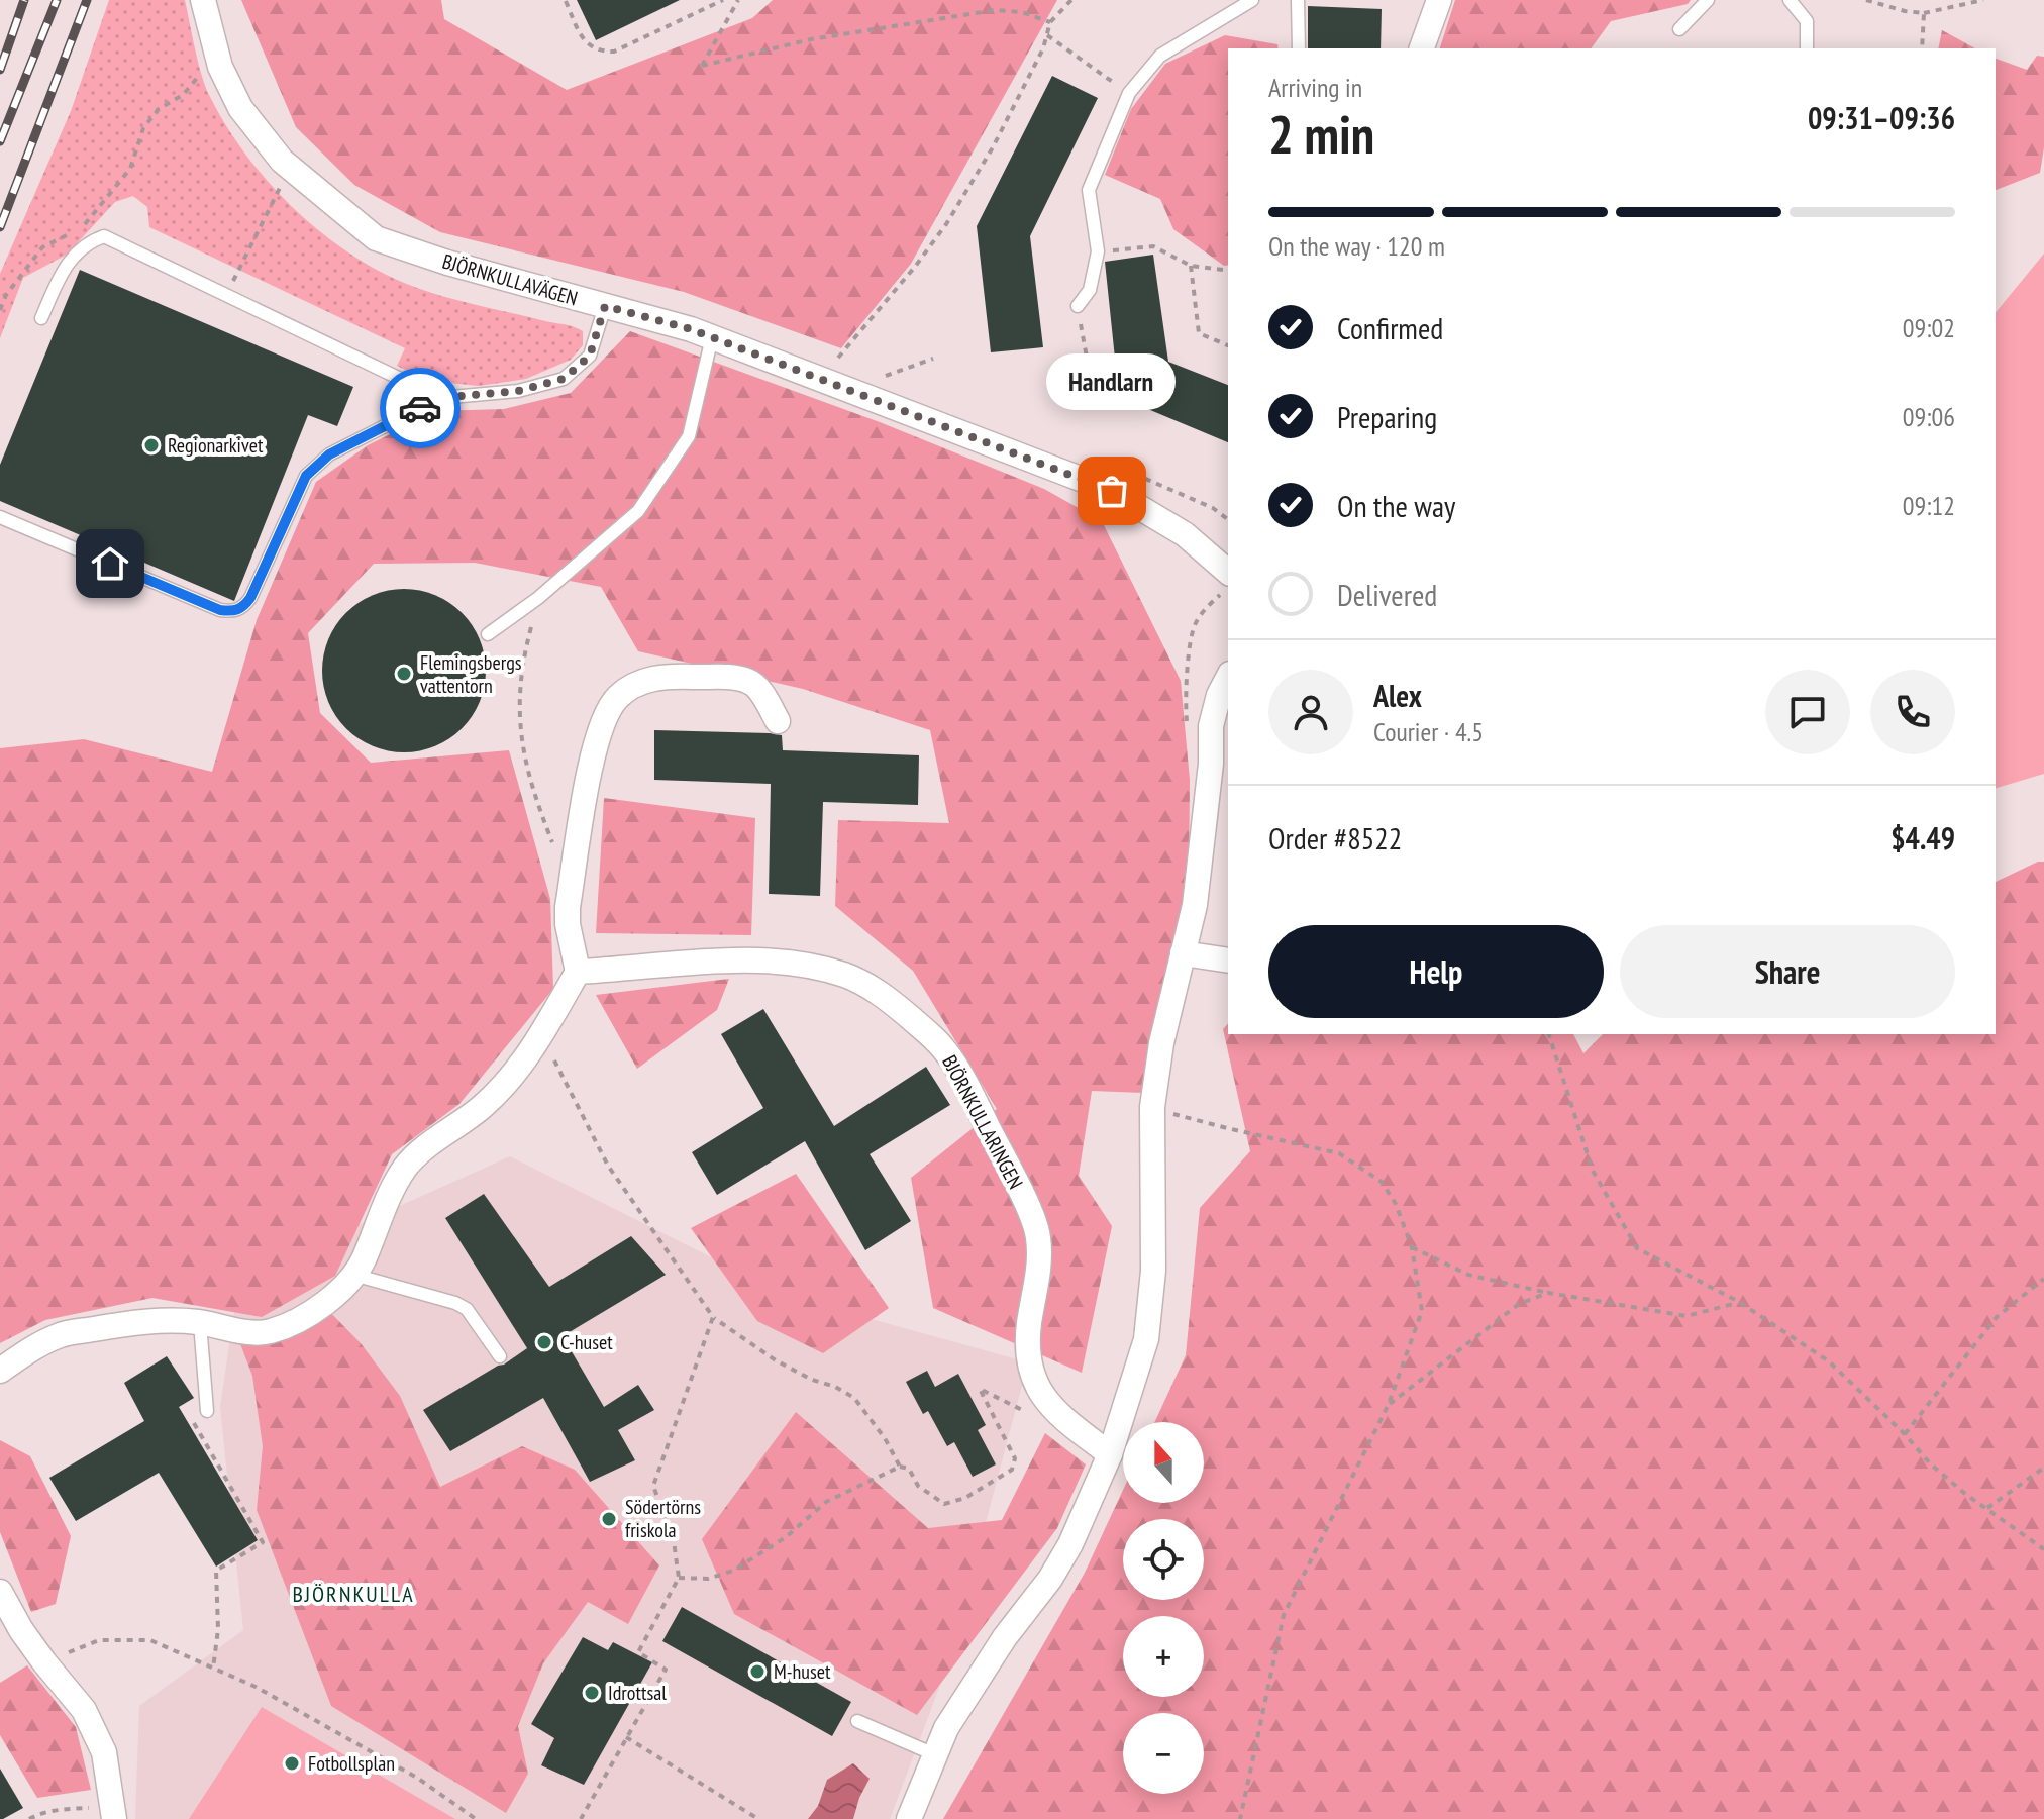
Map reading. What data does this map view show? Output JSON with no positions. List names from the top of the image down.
{
  "streets": {
    "street": ["BJÖRNKULLAVÄGEN", "BJÖRNKULLARINGEN"]
  },
  "districts": ["BJÖRNKULLA"],
  "places": [
    "Regionarkivet",
    "Handlarn",
    "Flemingsbergs vattentorn",
    "C-huset",
    "Södertörns friskola",
    "M-huset",
    "Idrottsal",
    "Fotbollsplan"
  ],
  "north": "top",
  "page": {
    "heading": ["2 min", "Arriving in", "09:31–09:36"],
    "panel": [
      "Alex",
      "Courier · 4.5",
      "Order #8522",
      "$4.49"
    ],
    "bar": "On the way · 120 m",
    "list": [
      ["Confirmed", "09:02"],
      ["Preparing", "09:06"],
      ["On the way", "09:12"],
      "Delivered"
    ],
    "bubble": "Handlarn",
    "buttons": ["Help", "Share"],
    "map_buttons": ["+", "−"]
  }
}
